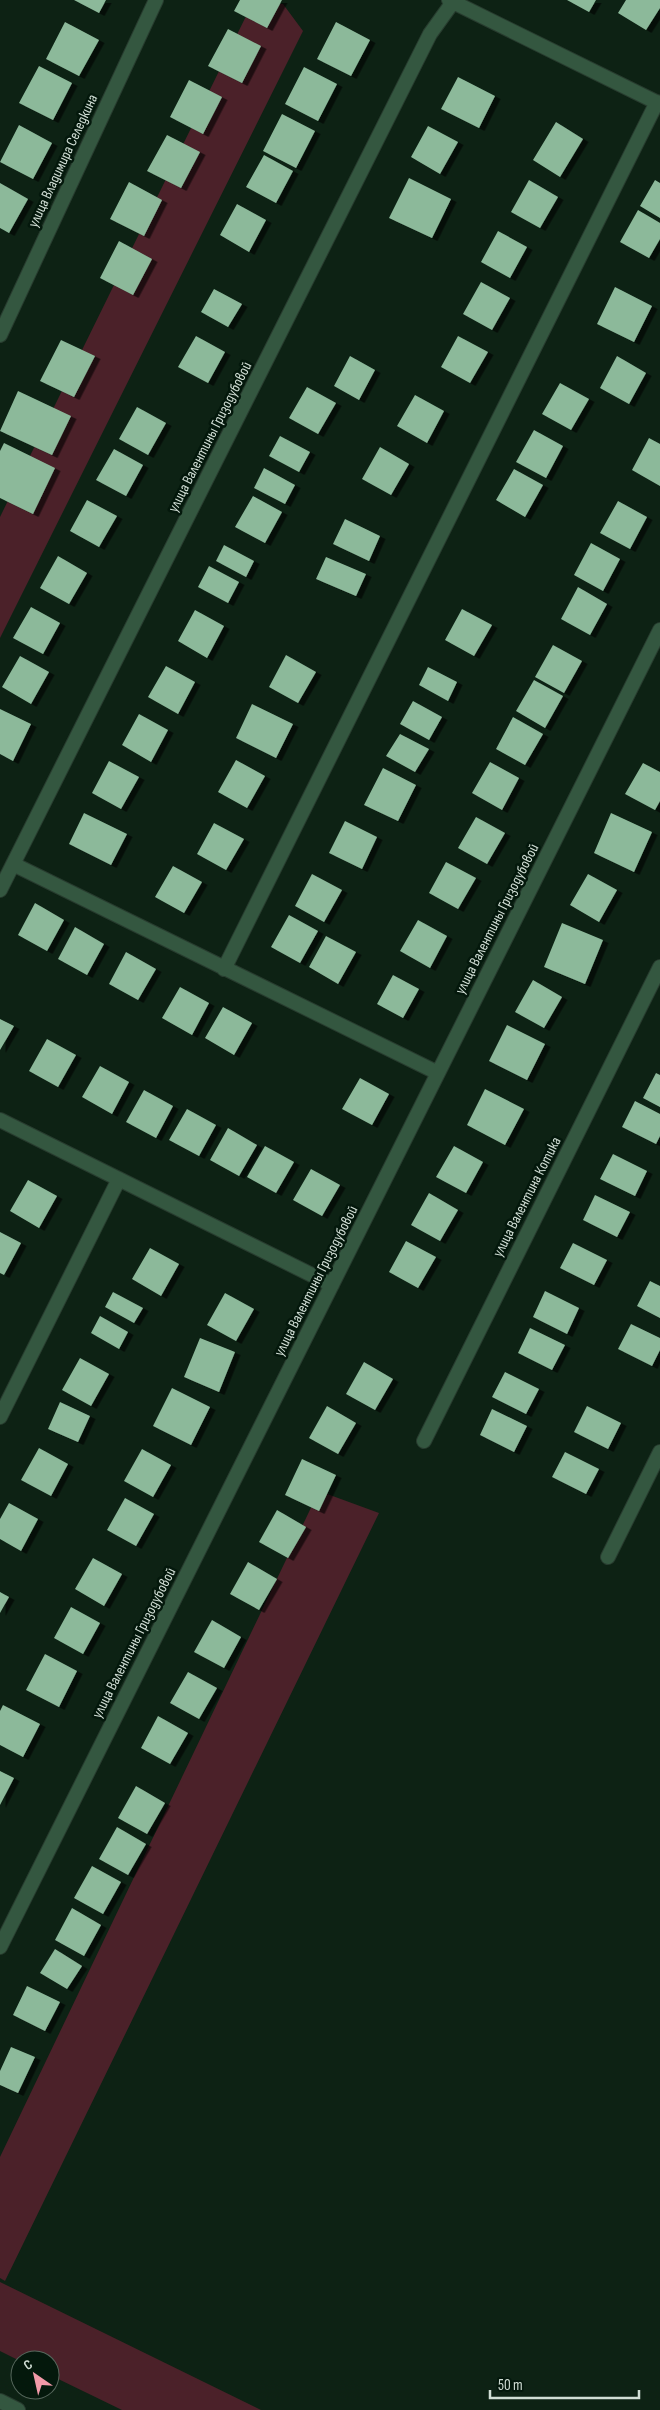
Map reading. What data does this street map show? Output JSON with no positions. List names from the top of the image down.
{
  "streets": {
    "street": ["улица Владимира Селедкина", "улица Валентины Гризодубовой", "улица Валентина Котика"]
  },
  "scale_bar": "50 m",
  "north": "top left"
}
